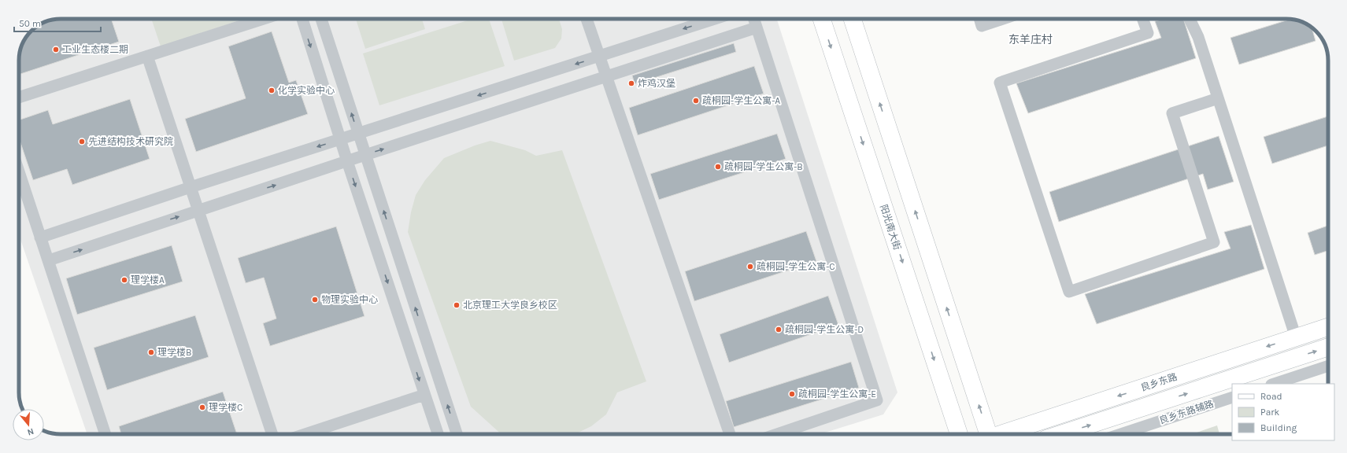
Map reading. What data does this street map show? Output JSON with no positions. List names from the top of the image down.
{
  "streets": {
    "main road": ["阳光南大街", "良乡东路"],
    "street": ["良乡东路辅路"]
  },
  "districts": ["东羊庄村"],
  "places": [
    "工业生态楼二期",
    "炸鸡汉堡",
    "化学实验中心",
    "疏桐园-学生公寓-A",
    "先进结构技术研究院",
    "疏桐园-学生公寓-B",
    "疏桐园-学生公寓-C",
    "理学楼A",
    "物理实验中心",
    "北京理工大学良乡校区",
    "疏桐园-学生公寓-D",
    "理学楼B",
    "疏桐园-学生公寓-E",
    "理学楼C"
  ],
  "legend": ["Road", "Park", "Building"],
  "scale_bar": "50 m",
  "north": "bottom"
}
